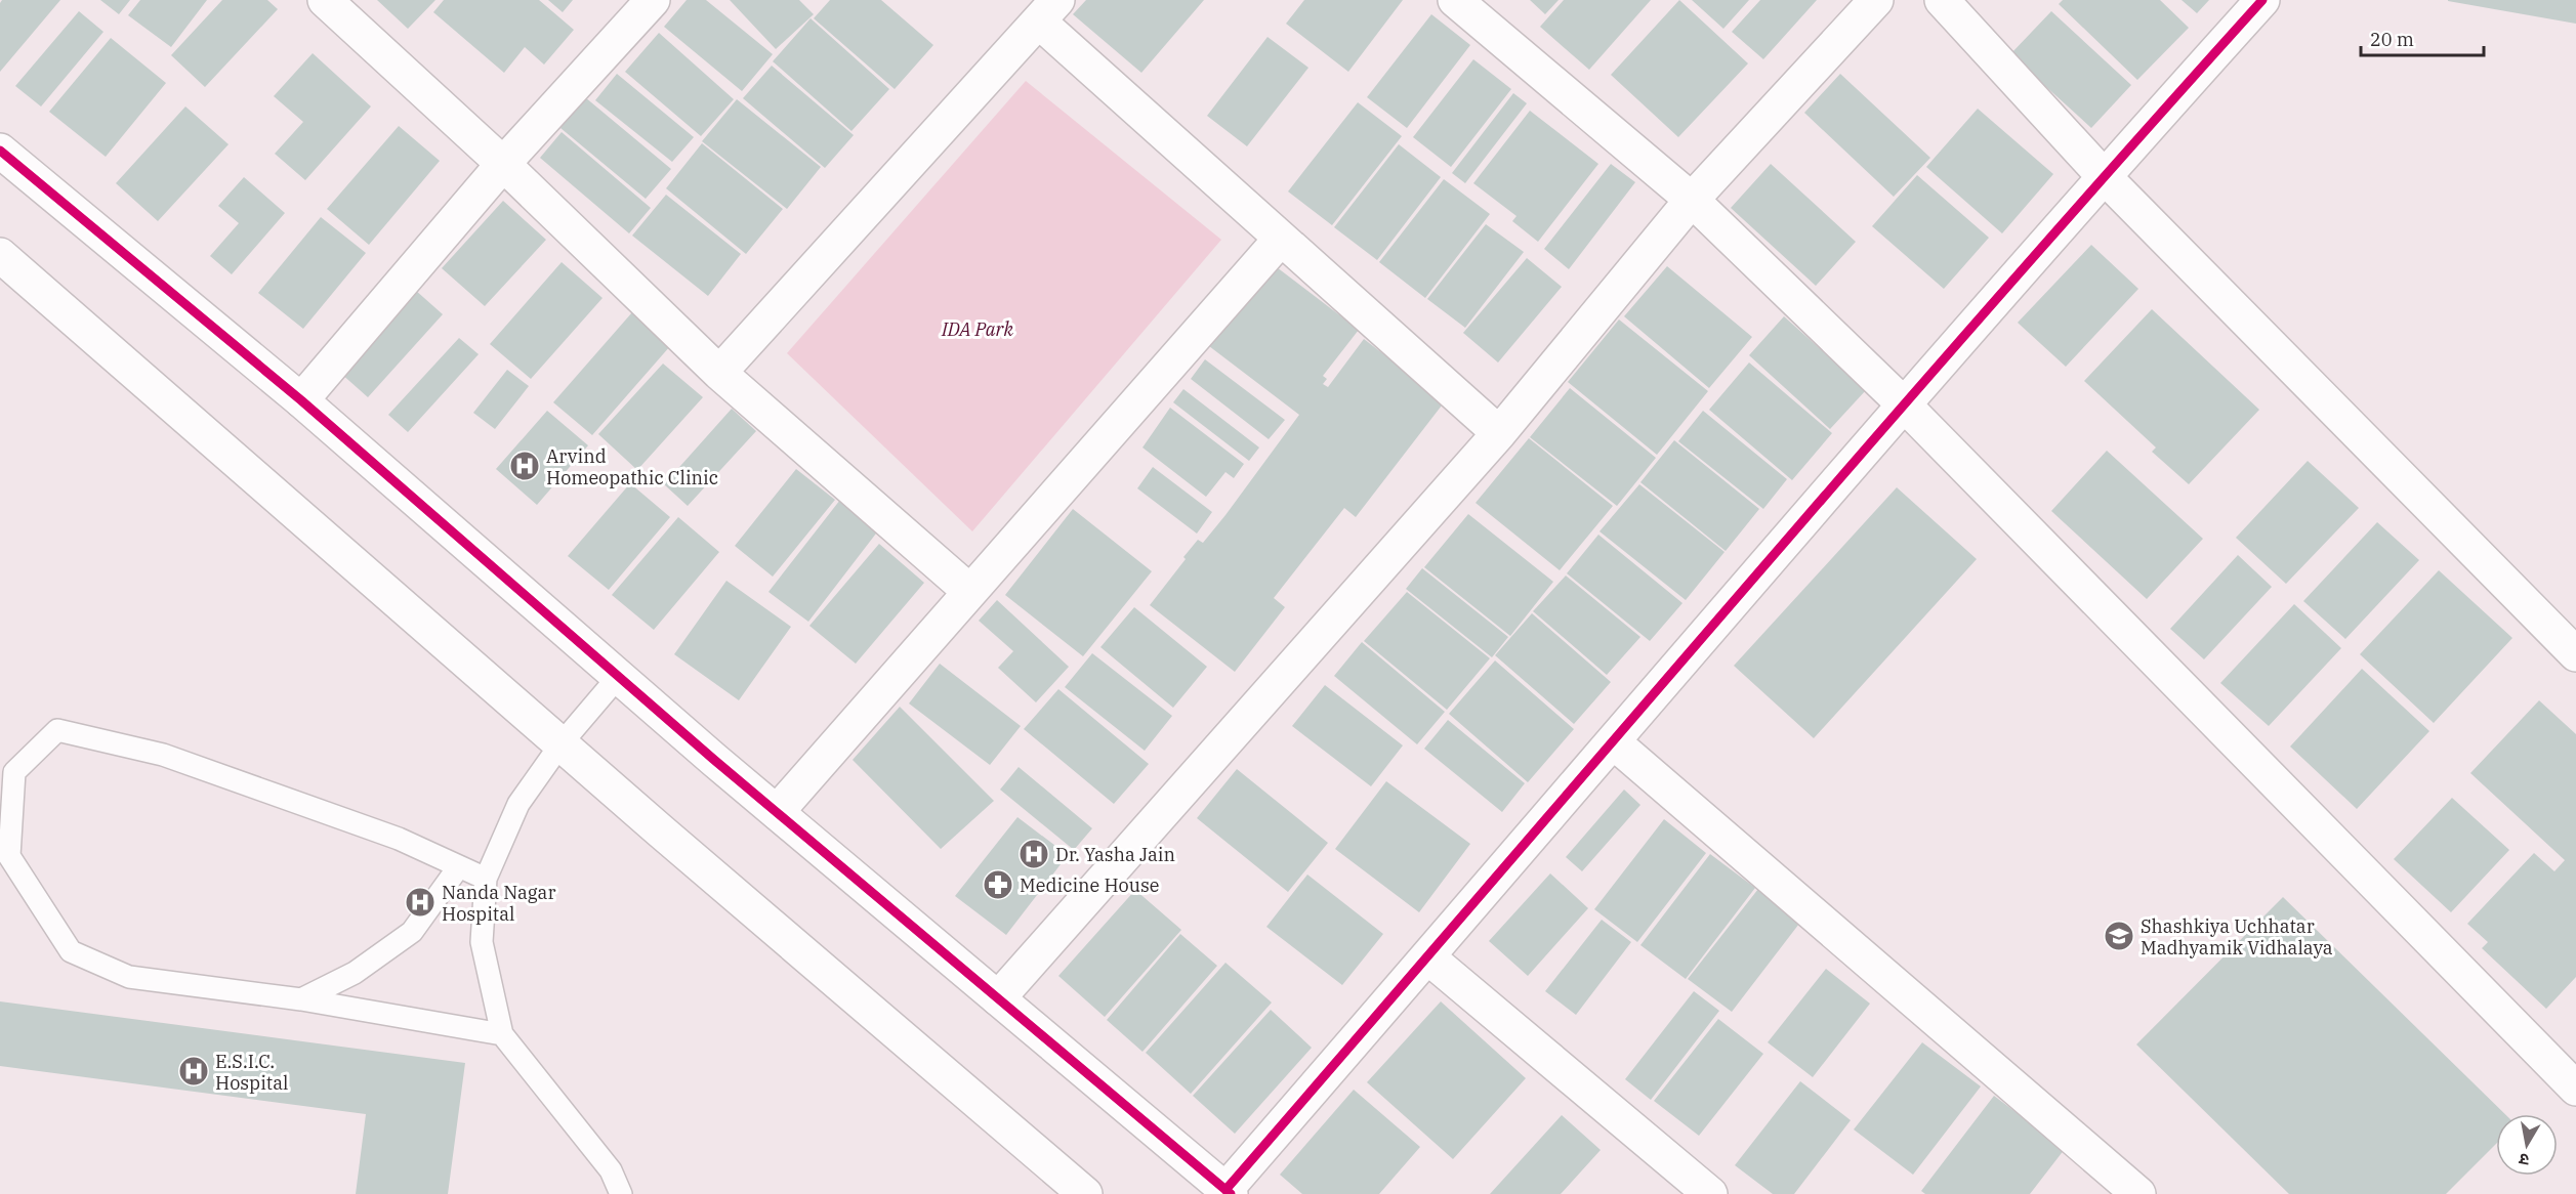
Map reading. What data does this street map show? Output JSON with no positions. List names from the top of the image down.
{
  "parks": ["IDA Park"],
  "places": {
    "hospital": [
      "Arvind Homeopathic Clinic",
      "Dr. Yasha Jain",
      "Nanda Nagar Hospital",
      "E.S.I.C. Hospital"
    ],
    "pharmacy": ["Medicine House"],
    "school or university": ["Shashkiya Uchhatar Madhyamik Vidhalaya"]
  },
  "scale_bar": "20 m",
  "north": "bottom"
}
